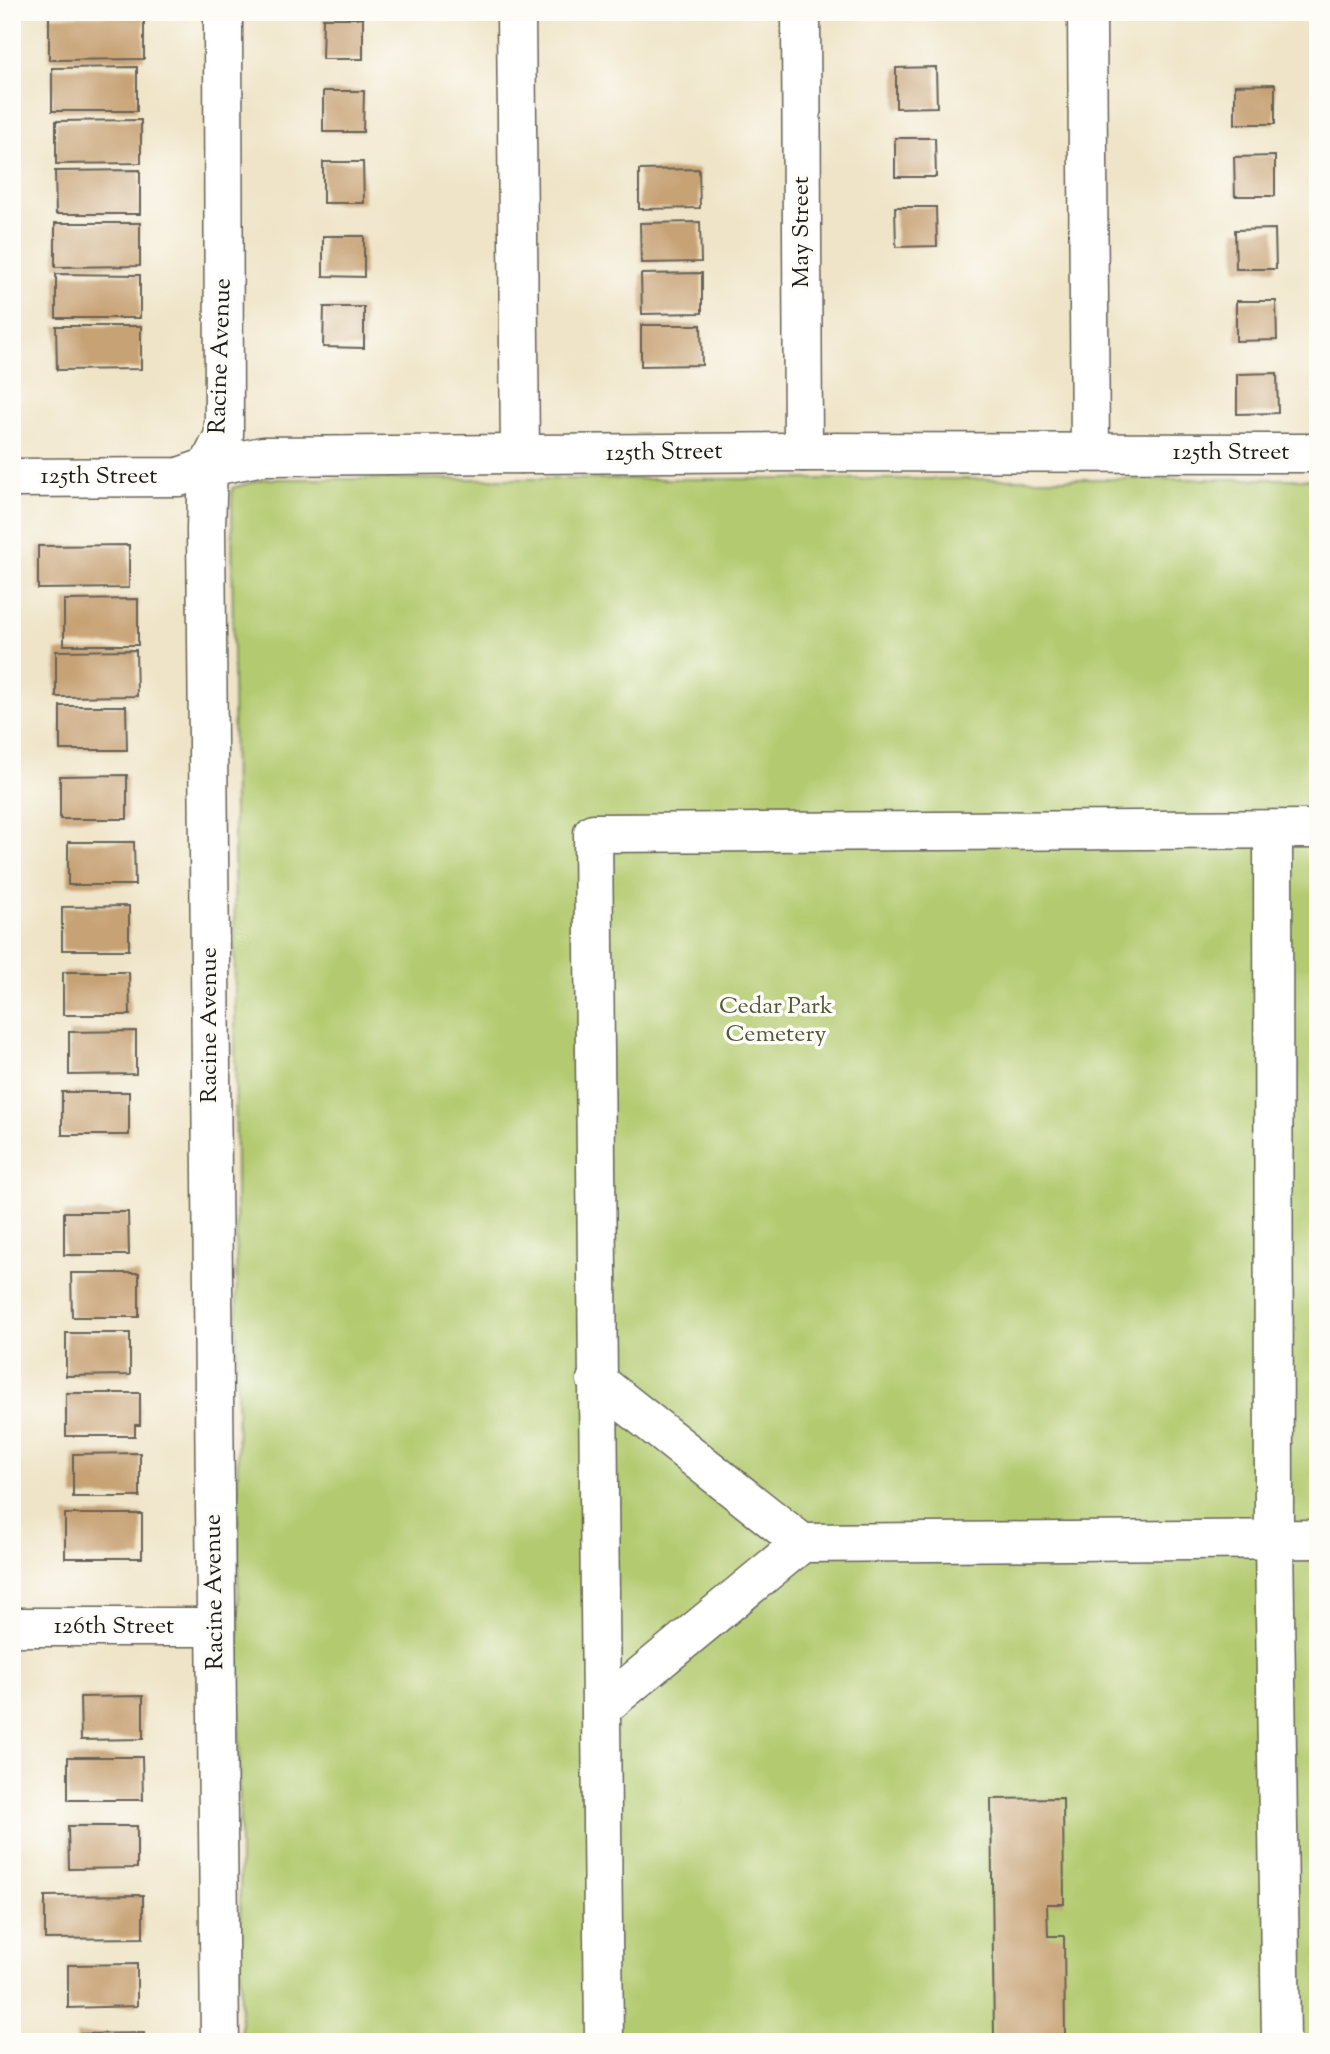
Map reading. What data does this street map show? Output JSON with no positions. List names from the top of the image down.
{
  "streets": {
    "street": [
      "May Street",
      "Racine Avenue",
      "125th Street",
      "126th Street"
    ]
  },
  "crossings": [
    ["May Street", "125th Street"],
    ["Racine Avenue", "125th Street"],
    ["Racine Avenue", "126th Street"]
  ],
  "parks": ["Cedar Park Cemetery"]
}
